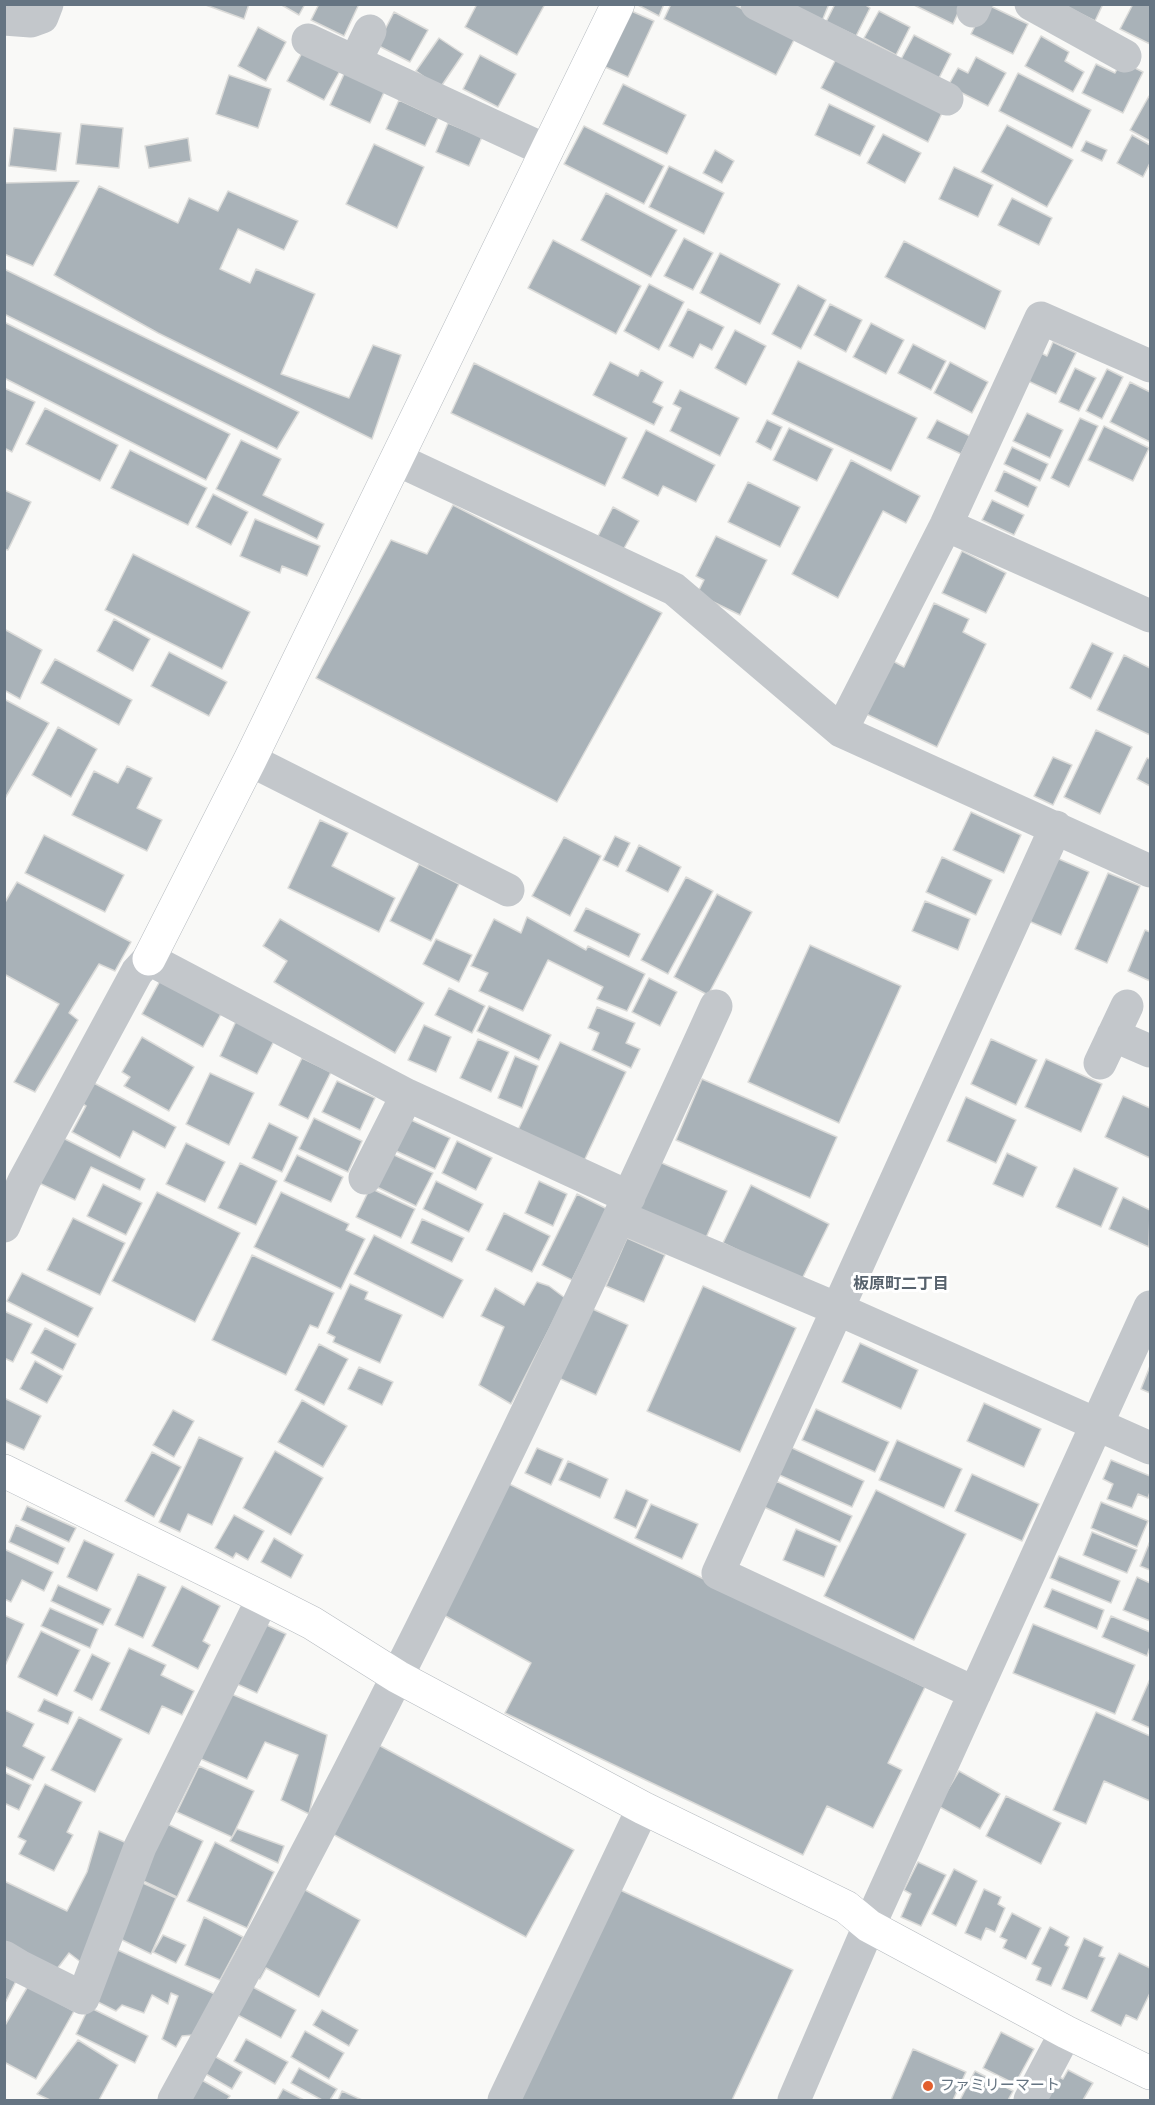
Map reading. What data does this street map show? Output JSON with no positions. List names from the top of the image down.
{
  "districts": ["板原町二丁目"],
  "places": ["ファミリーマート"]
}
